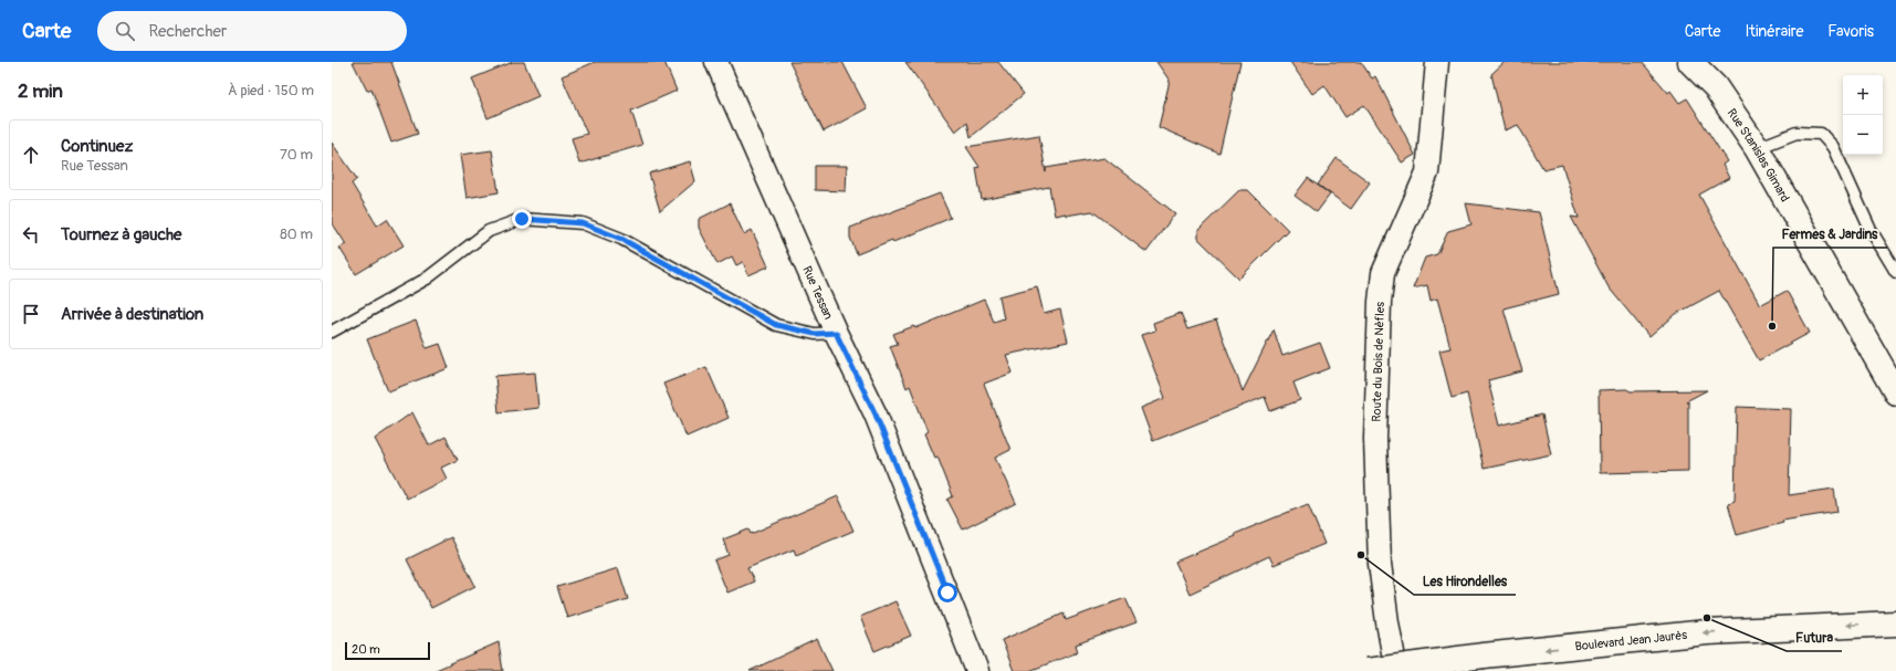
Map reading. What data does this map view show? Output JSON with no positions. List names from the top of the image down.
{
  "streets": {
    "main road": ["Rue Stanislas Gimard", "Boulevard Jean Jaurès"],
    "street": ["Rue Tessan", "Route du Bois de Nèfles"]
  },
  "one_way": ["Boulevard Jean Jaurès"],
  "places": ["Fermes & Jardins", "Les Hirondelles", "Futura"],
  "scale_bar": "20 m",
  "page": {
    "header": "Carte",
    "search": "Rechercher",
    "nav": ["Carte", "Itinéraire", "Favoris"],
    "heading": ["2 min", "À pied · 150 m"],
    "map_buttons": ["+", "−"],
    "list": [
      ["Continuez", "Rue Tessan", "70 m"],
      ["Tournez à gauche", "80 m"],
      "Arrivée à destination"
    ],
    "scale": "20 m"
  }
}
